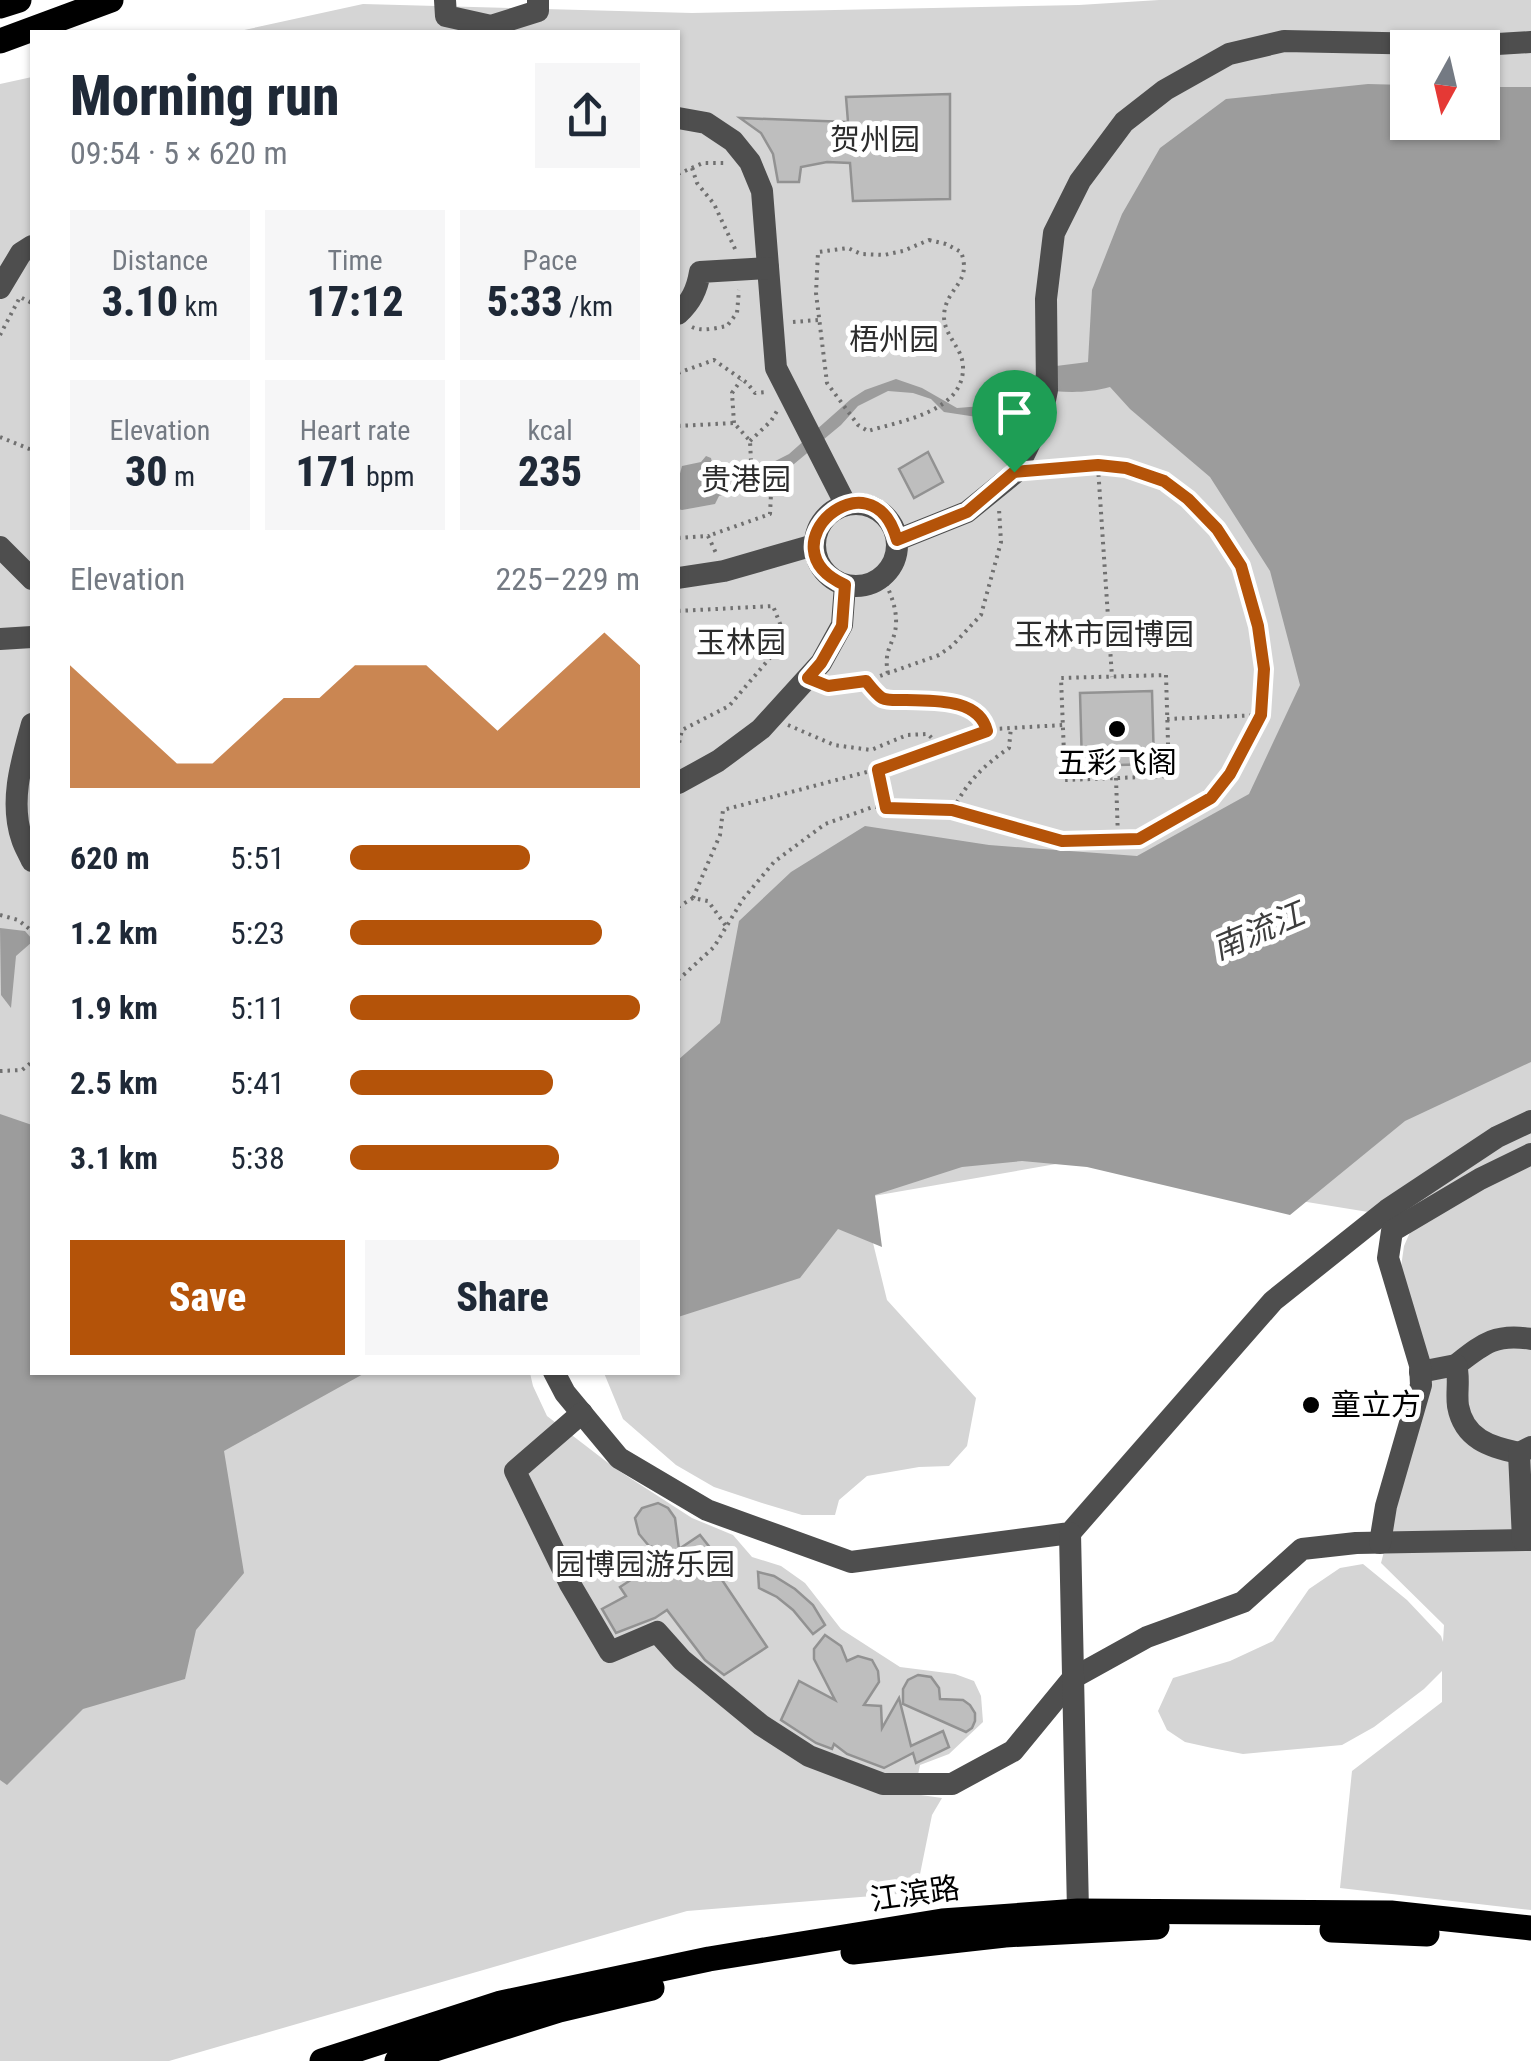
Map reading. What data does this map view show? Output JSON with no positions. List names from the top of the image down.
{
  "streets": {
    "main road": ["江滨路"]
  },
  "water": ["南流江"],
  "parks": [
    "贺州园",
    "梧州园",
    "贵港园",
    "玉林市园博园",
    "玉林园",
    "园博园游乐园"
  ],
  "places": ["五彩飞阁", "童立方"],
  "north": "bottom",
  "page": {
    "heading": ["Morning run", "09:54 · 5 × 620 m"],
    "stats": [
      ["Distance", "3.10 km"],
      ["Time", "17:12"],
      ["Pace", "5:33 /km"],
      ["Elevation", "30 m"],
      ["Heart rate", "171 bpm"],
      ["kcal", "235"]
    ],
    "chart": ["Elevation", "225–229 m"],
    "list": [
      {
        "name": "620 m",
        "note": "5:51"
      },
      {
        "name": "1.2 km",
        "note": "5:23"
      },
      {
        "name": "1.9 km",
        "note": "5:11"
      },
      {
        "name": "2.5 km",
        "note": "5:41"
      },
      {
        "name": "3.1 km",
        "note": "5:38"
      }
    ],
    "buttons": ["Save", "Share"]
  }
}
